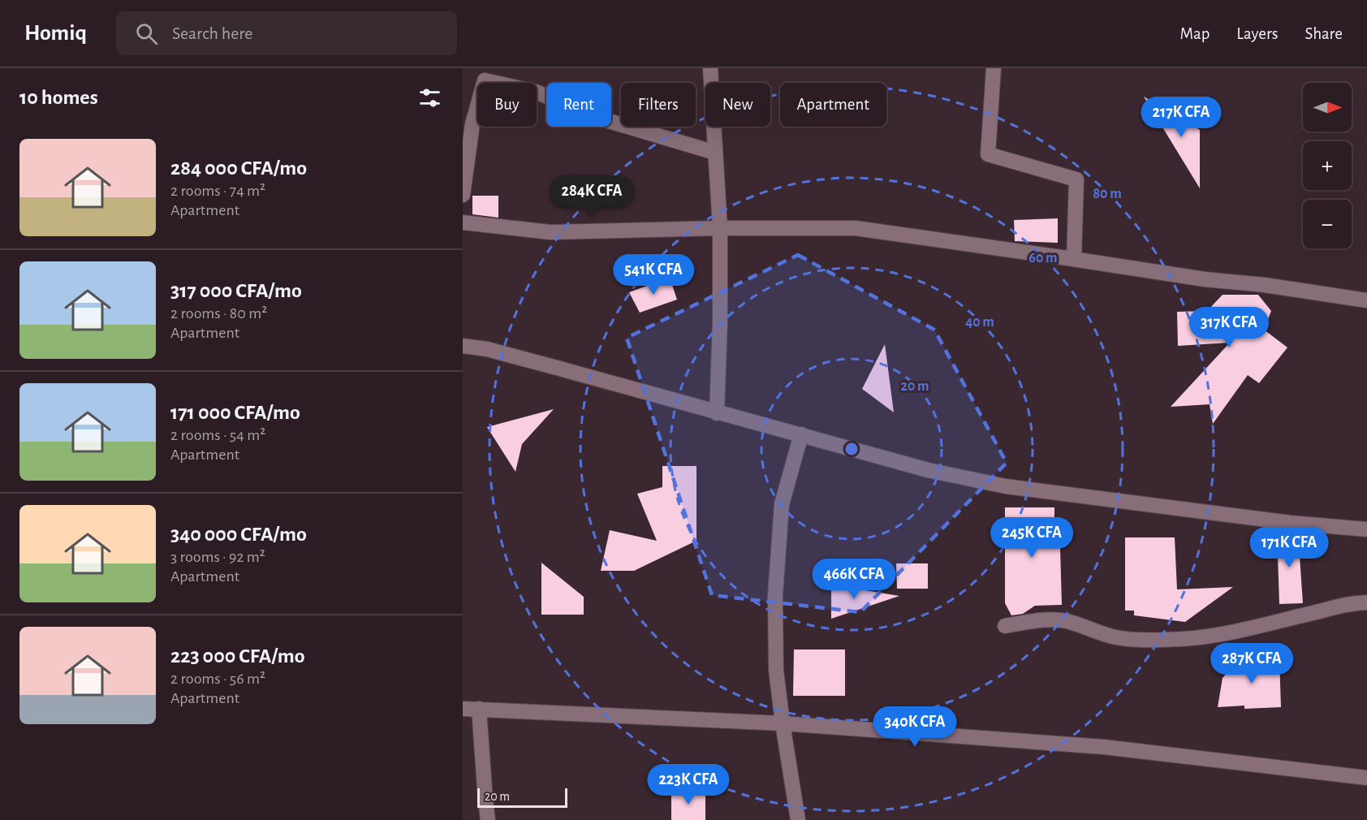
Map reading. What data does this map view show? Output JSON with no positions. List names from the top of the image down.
{
  "scale_bar": "20 m",
  "north": "right",
  "page": {
    "header": "Homiq",
    "search": "Search here",
    "nav": ["Map", "Layers", "Share"],
    "heading": "10 homes",
    "map_buttons": ["+", "−"],
    "chip": [
      "Buy",
      "Rent",
      "Filters",
      "New",
      "Apartment"
    ],
    "price": [
      "217K CFA",
      "284K CFA",
      "541K CFA",
      "317K CFA",
      "245K CFA",
      "171K CFA",
      "466K CFA",
      "287K CFA",
      "340K CFA",
      "223K CFA"
    ],
    "list": [
      {
        "name": "284 000 CFA/mo",
        "note": "2 rooms · 74 m² · Apartment"
      },
      {
        "name": "317 000 CFA/mo",
        "note": "2 rooms · 80 m² · Apartment"
      },
      {
        "name": "171 000 CFA/mo",
        "note": "2 rooms · 54 m² · Apartment"
      },
      {
        "name": "340 000 CFA/mo",
        "note": "3 rooms · 92 m² · Apartment"
      },
      {
        "name": "223 000 CFA/mo",
        "note": "2 rooms · 56 m² · Apartment"
      }
    ],
    "scale": "20 m"
  },
  "rings": [
    "80 m",
    "60 m",
    "40 m",
    "20 m"
  ]
}
